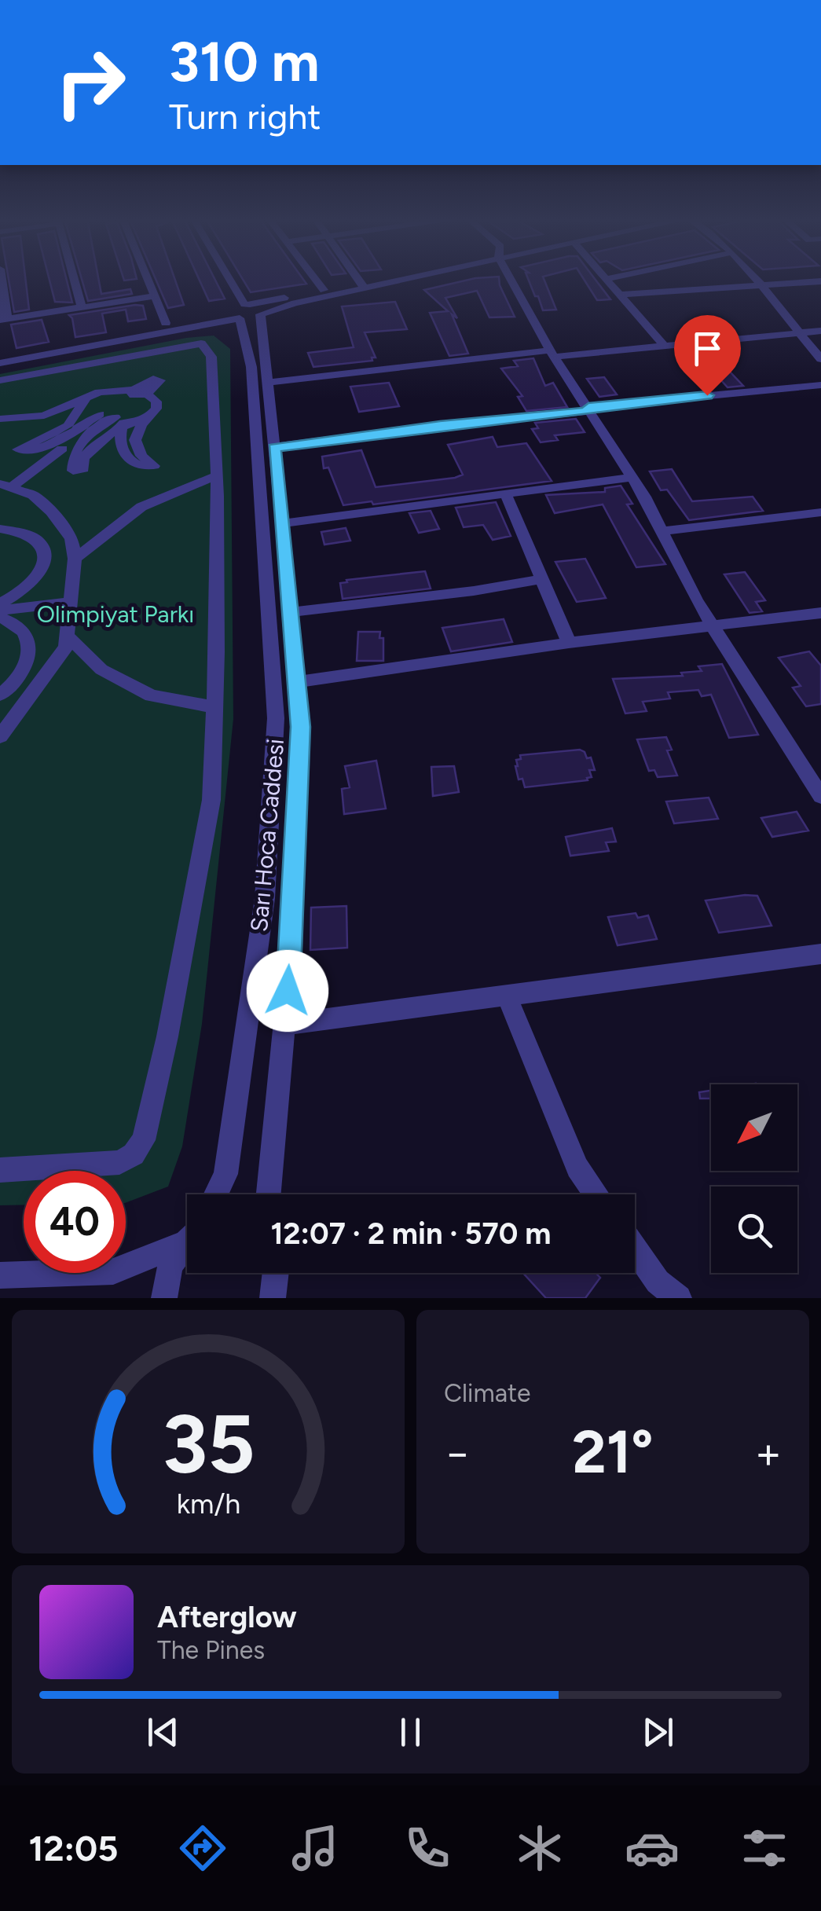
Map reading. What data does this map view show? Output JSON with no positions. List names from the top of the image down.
{
  "streets": {
    "street": ["Sarı Hoca Caddesi"]
  },
  "parks": ["Olimpiyat Parkı"],
  "north": "bottom left",
  "page": {
    "turn": ["310 m", "Turn right"],
    "limit": "40",
    "trip": "12:07 · 2 min · 570 m",
    "tile": "Climate",
    "heat": ["−", "21°", "+"],
    "song": ["Afterglow", "The Pines"],
    "tabs": "12:05",
    "gauge": ["35", "km/h"]
  }
}
